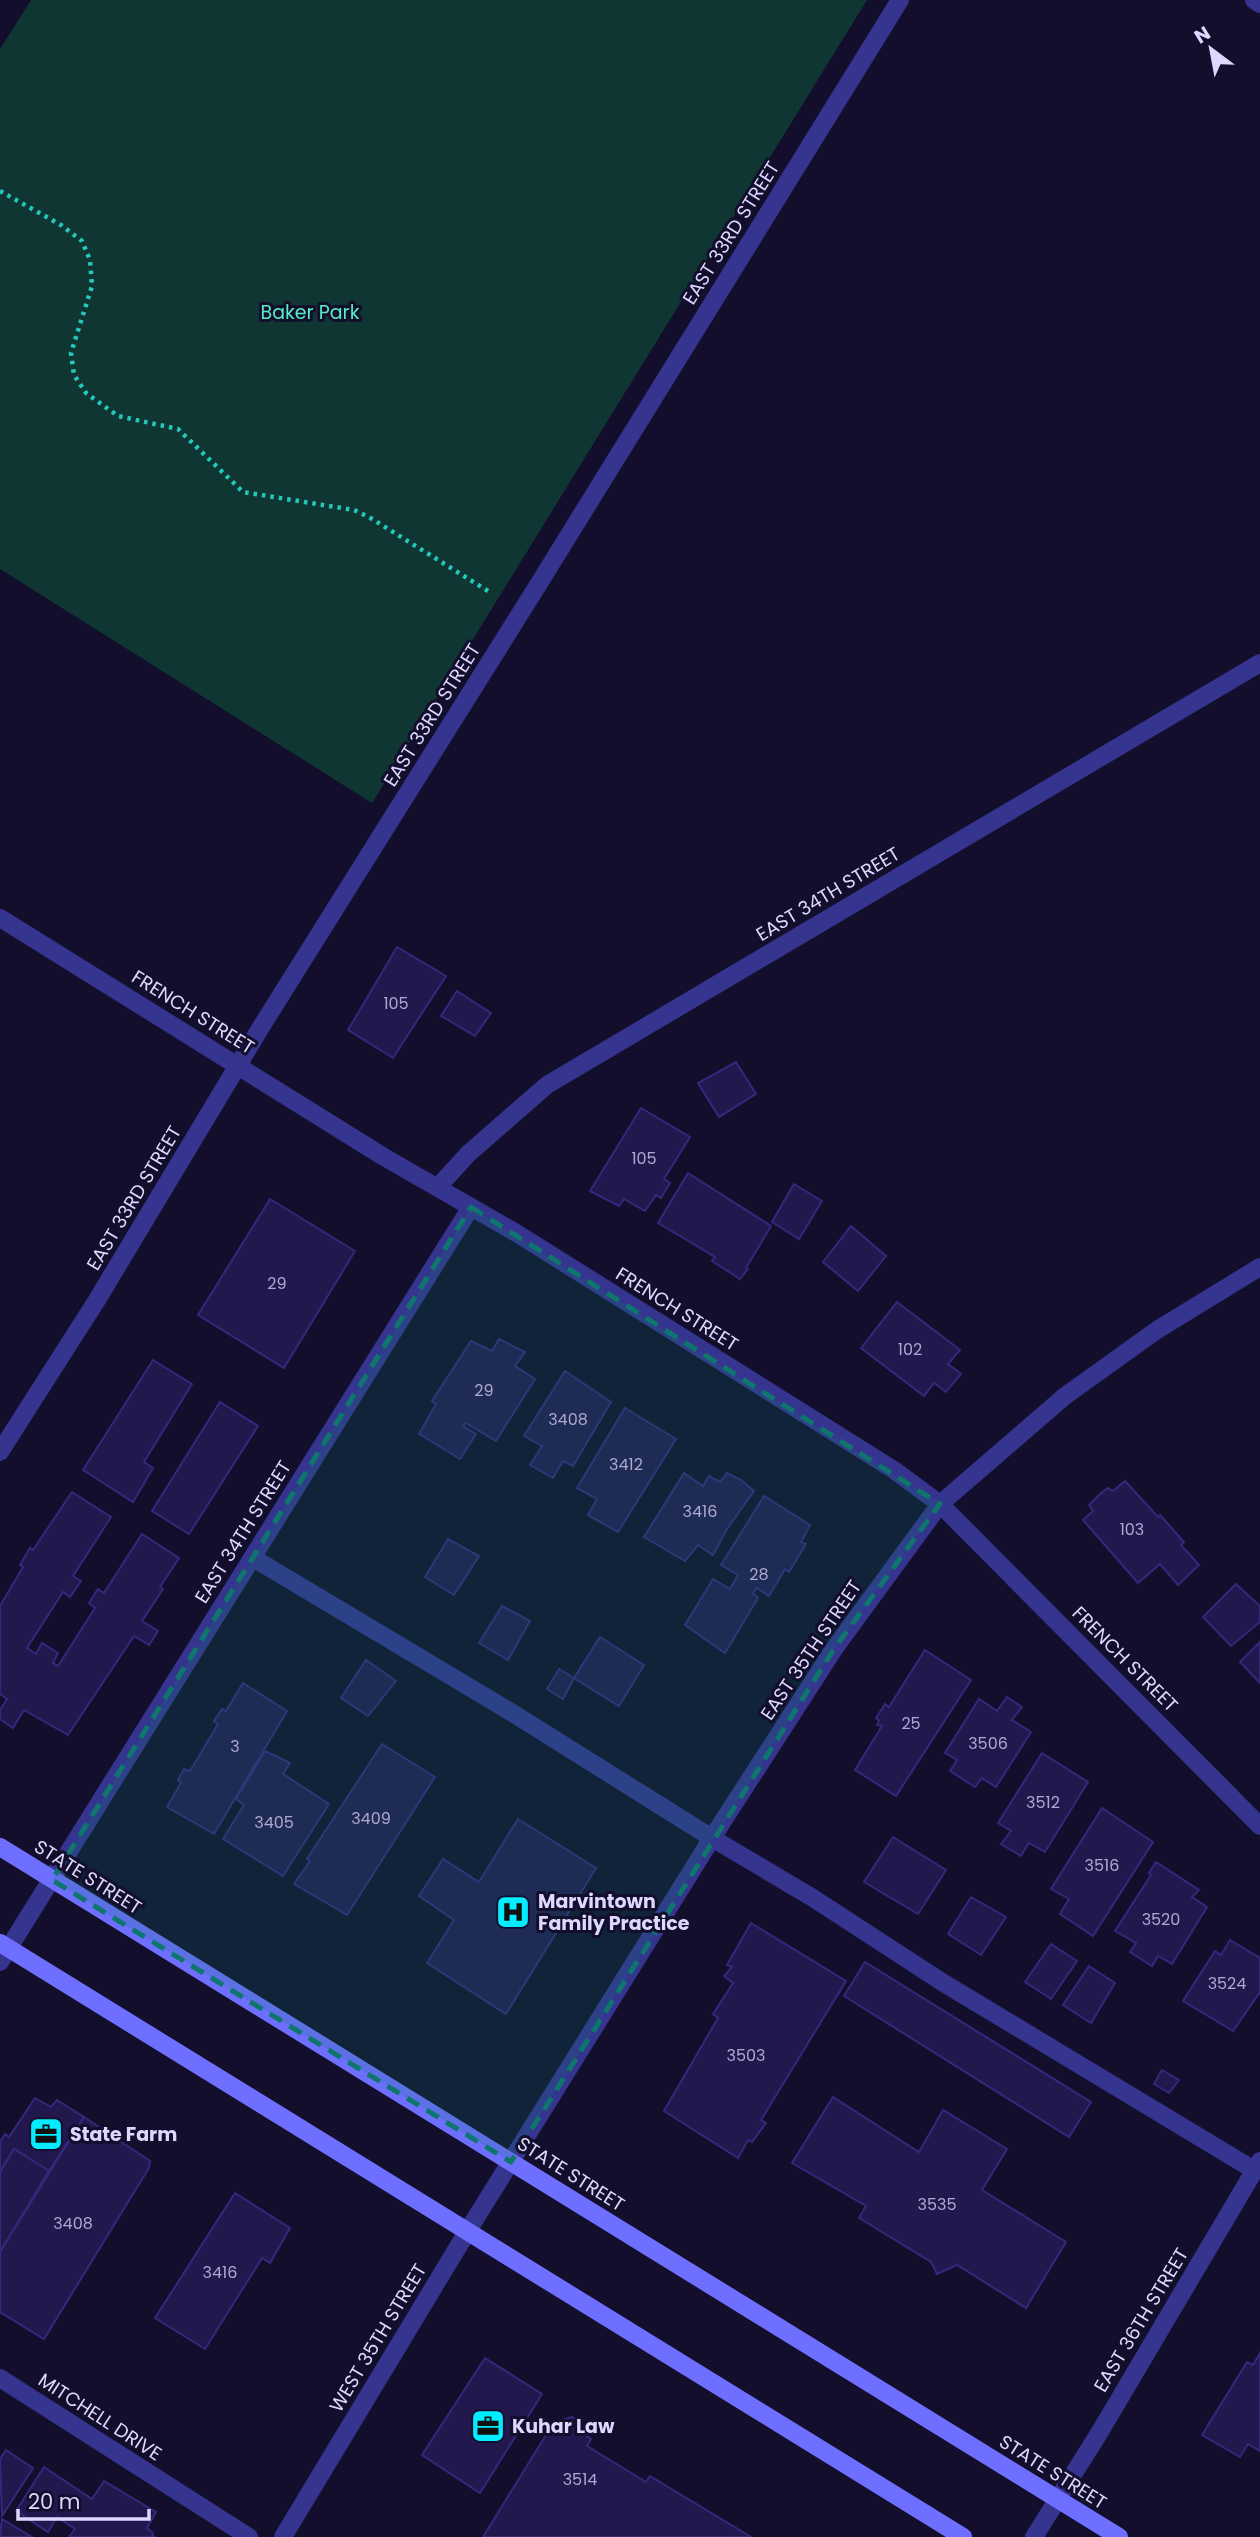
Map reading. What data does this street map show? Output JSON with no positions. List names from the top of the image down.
{
  "streets": {
    "street": [
      "EAST 33RD STREET",
      "EAST 34TH STREET",
      "FRENCH STREET",
      "EAST 35TH STREET",
      "STATE STREET",
      "EAST 36TH STREET",
      "WEST 35TH STREET",
      "MITCHELL DRIVE"
    ]
  },
  "crossings": [
    ["EAST 33RD STREET", "FRENCH STREET"],
    ["EAST 34TH STREET", "FRENCH STREET"],
    ["EAST 34TH STREET", "STATE STREET"],
    ["FRENCH STREET", "EAST 35TH STREET"],
    ["EAST 35TH STREET", "STATE STREET"],
    ["EAST 35TH STREET", "WEST 35TH STREET"],
    ["STATE STREET", "EAST 36TH STREET"],
    ["STATE STREET", "WEST 35TH STREET"]
  ],
  "parks": ["Baker Park"],
  "places": {
    "hospital": ["Marvintown Family Practice"],
    "office": ["State Farm", "Kuhar Law"]
  },
  "house_numbers": [
    "105",
    "105",
    "29",
    "102",
    "29",
    "3408",
    "3412",
    "3416",
    "103",
    "28",
    "25",
    "3506",
    "3",
    "3512",
    "3409",
    "3405",
    "3516",
    "3520",
    "3524",
    "3503",
    "3535",
    "3408",
    "3416",
    "3514"
  ],
  "scale_bar": "20 m",
  "north": "top left"
}
